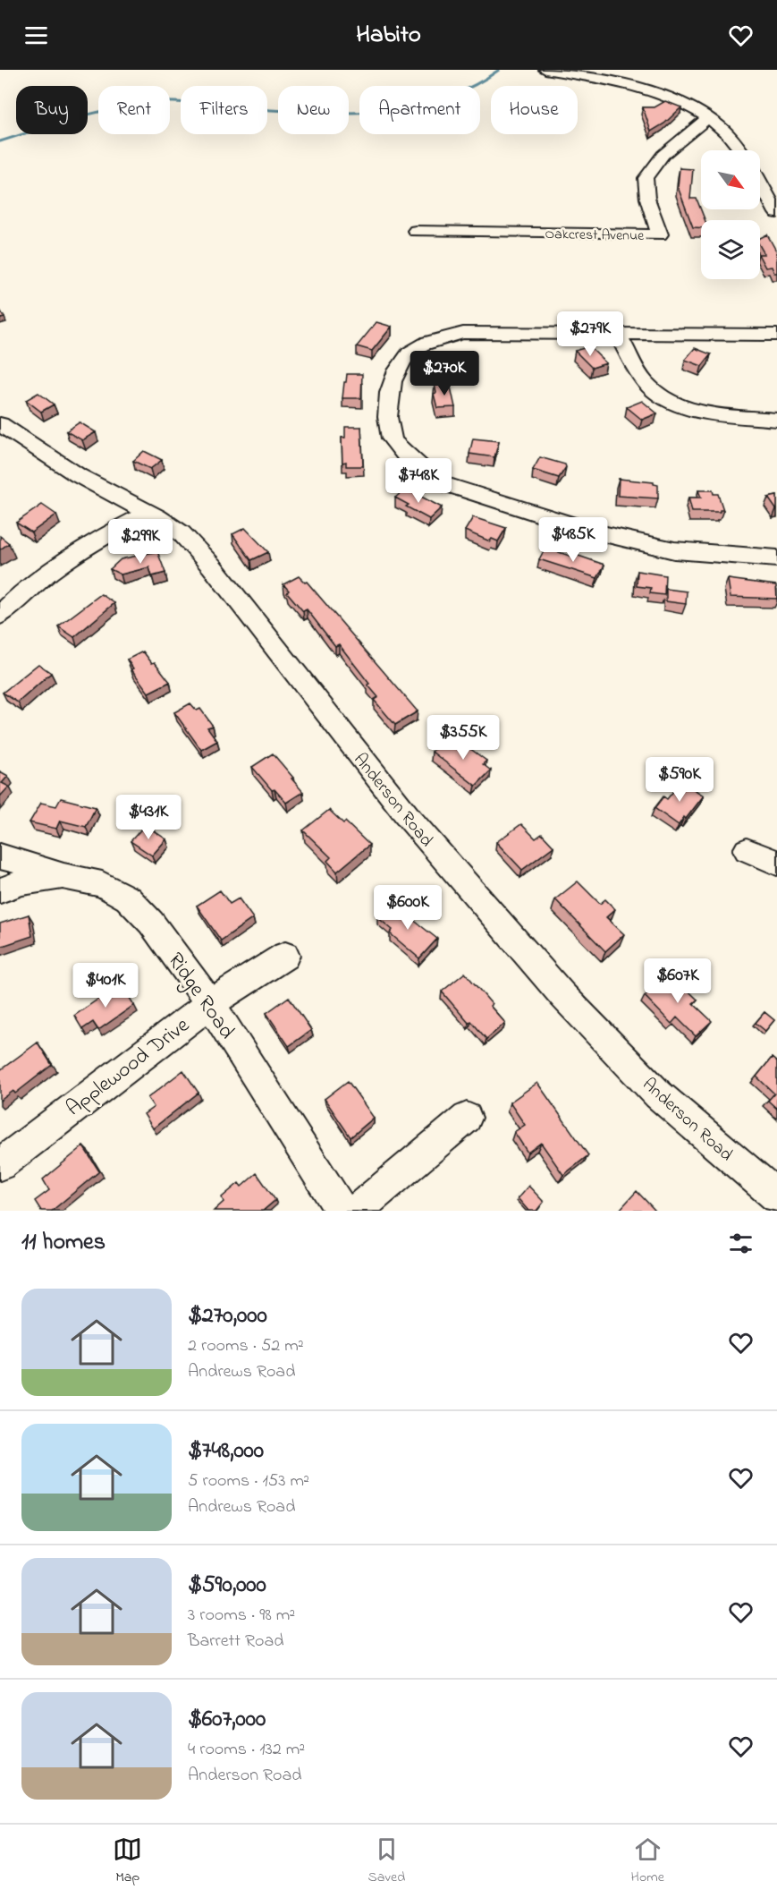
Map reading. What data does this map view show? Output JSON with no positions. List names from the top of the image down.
{
  "streets": {
    "street": [
      "Oakcrest Avenue",
      "Anderson Road",
      "Ridge Road",
      "Applewood Drive"
    ]
  },
  "crossings": [
    ["Ridge Road", "Applewood Drive"]
  ],
  "north": "bottom right",
  "page": {
    "header": "Habito",
    "chip": [
      "Buy",
      "Rent",
      "Filters",
      "New",
      "Apartment",
      "House"
    ],
    "price": [
      "$279K",
      "$270K",
      "$748K",
      "$485K",
      "$299K",
      "$355K",
      "$590K",
      "$431K",
      "$600K",
      "$607K",
      "$401K"
    ],
    "heading": "11 homes",
    "list": [
      {
        "name": "$270,000",
        "note": "2 rooms · 52 m² · Andrews Road"
      },
      {
        "name": "$748,000",
        "note": "5 rooms · 153 m² · Andrews Road"
      },
      {
        "name": "$590,000",
        "note": "3 rooms · 98 m² · Barrett Road"
      },
      {
        "name": "$607,000",
        "note": "4 rooms · 132 m² · Anderson Road"
      }
    ],
    "tabs": ["Map", "Saved", "Home"]
  }
}
